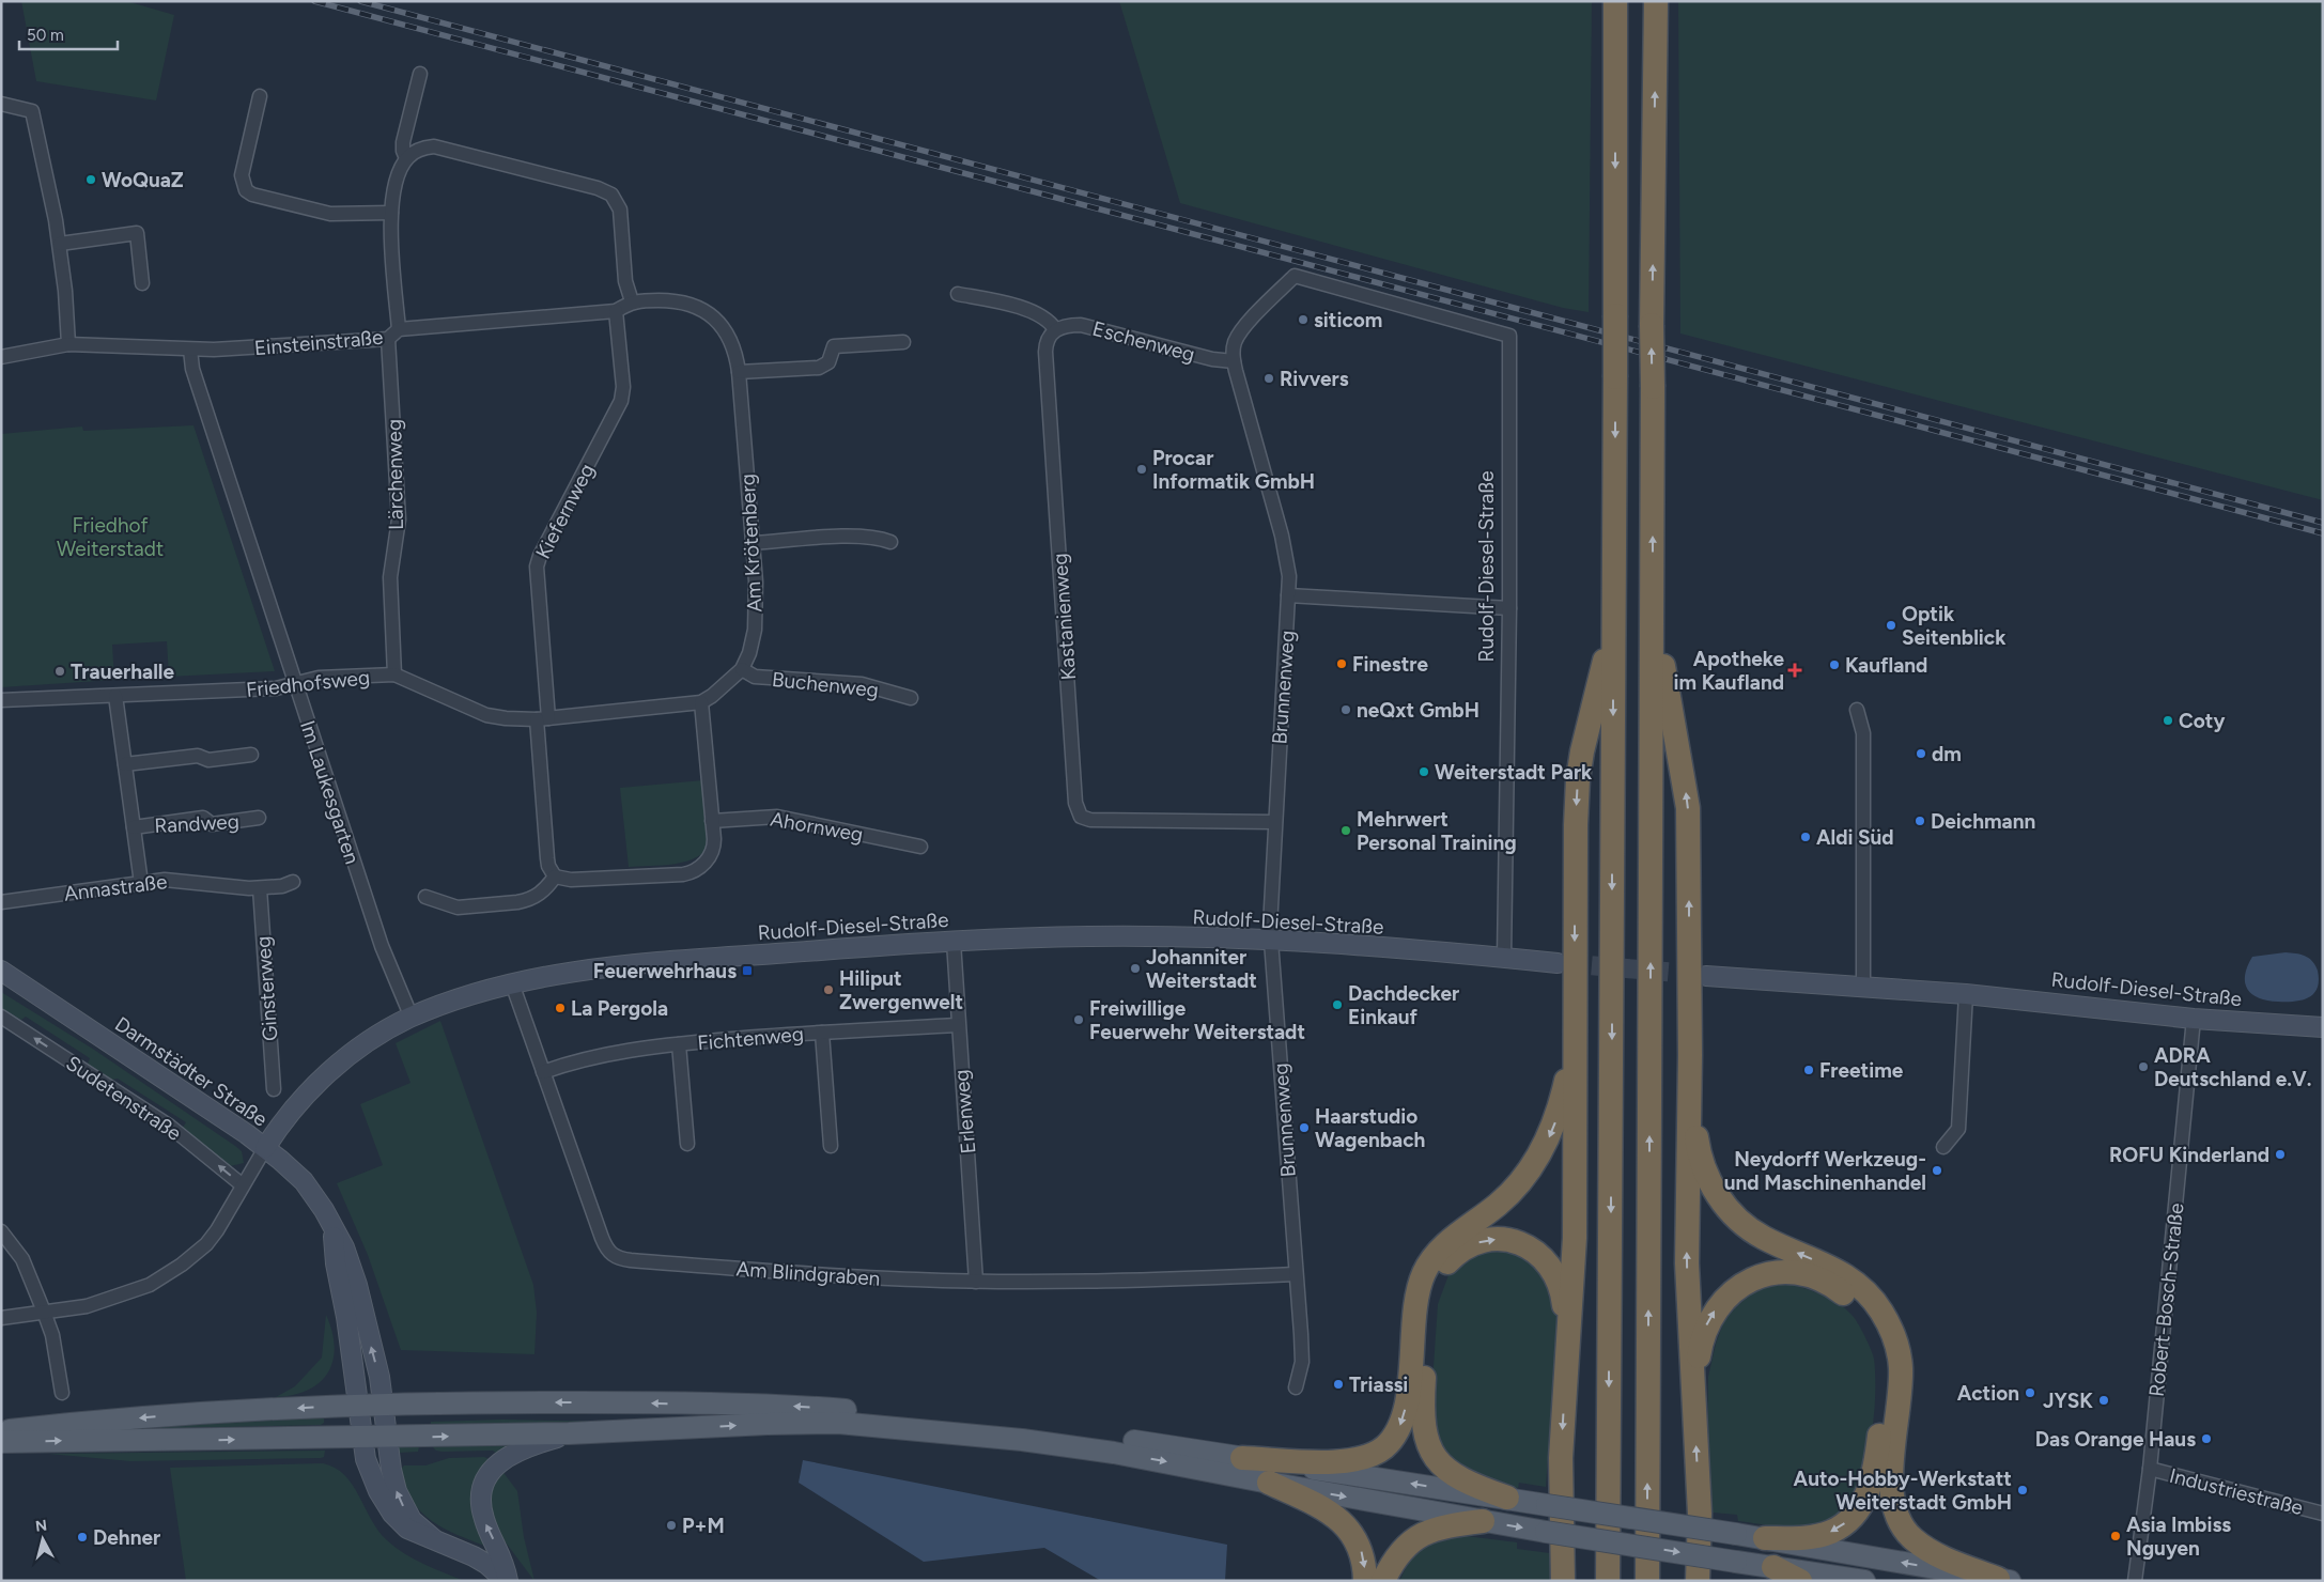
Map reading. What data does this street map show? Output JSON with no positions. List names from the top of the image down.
{
  "streets": {
    "street": [
      "Eschenweg",
      "Einsteinstraße",
      "Lärchenweg",
      "Kiefernweg",
      "Am Krötenberg",
      "Rudolf-Diesel-Straße",
      "Kastanienweg",
      "Friedhofsweg",
      "Buchenweg",
      "Brunnenweg",
      "Im Laukesgarten",
      "Randweg",
      "Ahornweg",
      "Annastraße",
      "Ginsterweg",
      "Fichtenweg",
      "Darmstädter Straße",
      "Sudetenstraße",
      "Erlenweg",
      "Am Blindgraben",
      "Robert-Bosch-Straße",
      "Industriestraße"
    ]
  },
  "crossings": [
    ["Eschenweg", "Kastanienweg"],
    ["Eschenweg", "Brunnenweg"],
    ["Einsteinstraße", "Lärchenweg"],
    ["Einsteinstraße", "Kiefernweg"],
    ["Einsteinstraße", "Am Krötenberg"],
    ["Einsteinstraße", "Im Laukesgarten"],
    ["Lärchenweg", "Friedhofsweg"],
    ["Kiefernweg", "Friedhofsweg"],
    ["Am Krötenberg", "Friedhofsweg"],
    ["Am Krötenberg", "Buchenweg"],
    ["Rudolf-Diesel-Straße", "Brunnenweg"],
    ["Rudolf-Diesel-Straße", "Im Laukesgarten"],
    ["Rudolf-Diesel-Straße", "Darmstädter Straße"],
    ["Rudolf-Diesel-Straße", "Erlenweg"],
    ["Rudolf-Diesel-Straße", "Am Blindgraben"],
    ["Rudolf-Diesel-Straße", "Robert-Bosch-Straße"],
    ["Kastanienweg", "Brunnenweg"],
    ["Friedhofsweg", "Im Laukesgarten"],
    ["Friedhofsweg", "Randweg"],
    ["Brunnenweg", "Am Blindgraben"],
    ["Randweg", "Annastraße"],
    ["Annastraße", "Ginsterweg"],
    ["Fichtenweg", "Erlenweg"],
    ["Fichtenweg", "Am Blindgraben"],
    ["Erlenweg", "Am Blindgraben"],
    ["Robert-Bosch-Straße", "Industriestraße"]
  ],
  "one_way": ["Sudetenstraße"],
  "parks": ["Friedhof Weiterstadt"],
  "places": {
    "other": [
      "WoQuaZ",
      "siticom",
      "Rivvers",
      "Procar Informatik GmbH",
      "Optik Seitenblick",
      "Finestre",
      "Kaufland",
      "Trauerhalle",
      "neQxt GmbH",
      "Coty",
      "dm",
      "Weiterstadt Park",
      "Deichmann",
      "Mehrwert Personal Training",
      "Aldi Süd",
      "Johanniter Weiterstadt",
      "Hiliput Zwergenwelt",
      "Dachdecker Einkauf",
      "La Pergola",
      "Freiwillige Feuerwehr Weiterstadt",
      "ADRA Deutschland e.V.",
      "Freetime",
      "Haarstudio Wagenbach",
      "ROFU Kinderland",
      "Neydorff Werkzeug- und Maschinenhandel",
      "Triassi",
      "Action",
      "JYSK",
      "Das Orange Haus",
      "Auto-Hobby-Werkstatt Weiterstadt GmbH",
      "P+M",
      "Asia Imbiss Nguyen",
      "Dehner"
    ],
    "health": ["Apotheke im Kaufland"],
    "transit": ["Feuerwehrhaus"]
  },
  "scale_bar": "50 m",
  "north": "top"
}
